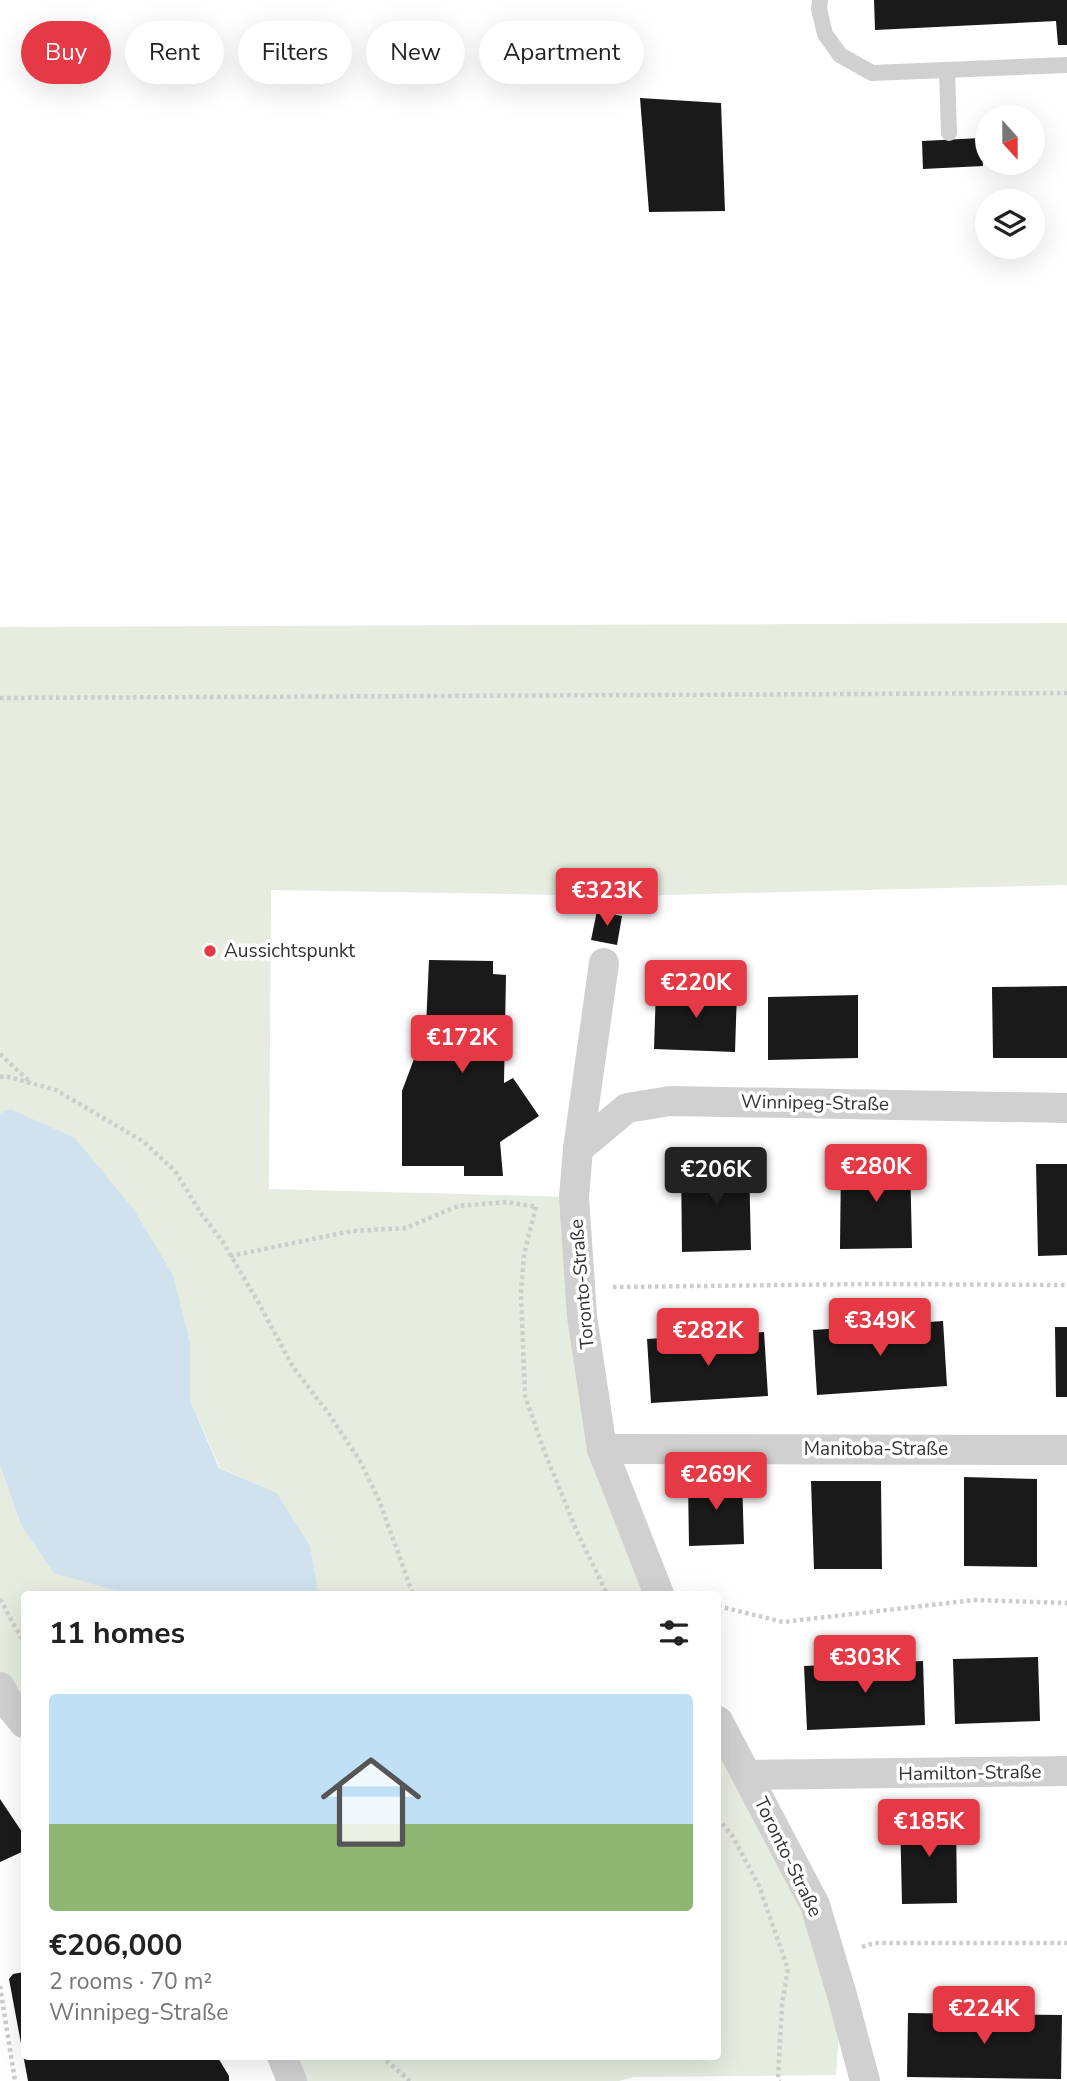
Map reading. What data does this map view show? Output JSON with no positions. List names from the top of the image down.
{
  "streets": {
    "street": [
      "Winnipeg-Straße",
      "Toronto-Straße",
      "Manitoba-Straße",
      "Hamilton-Straße"
    ]
  },
  "crossings": [
    ["Winnipeg-Straße", "Toronto-Straße"],
    ["Toronto-Straße", "Manitoba-Straße"],
    ["Toronto-Straße", "Hamilton-Straße"]
  ],
  "places": ["Aussichtspunkt"],
  "north": "bottom",
  "page": {
    "chip": [
      "Buy",
      "Rent",
      "Filters",
      "New",
      "Apartment"
    ],
    "price": [
      "€323K",
      "€220K",
      "€172K",
      "€280K",
      "€206K",
      "€349K",
      "€282K",
      "€269K",
      "€303K",
      "€185K",
      "€224K"
    ],
    "heading": "11 homes",
    "list": [
      {
        "name": "€206,000",
        "note": "2 rooms · 70 m² · Winnipeg-Straße"
      }
    ]
  }
}
